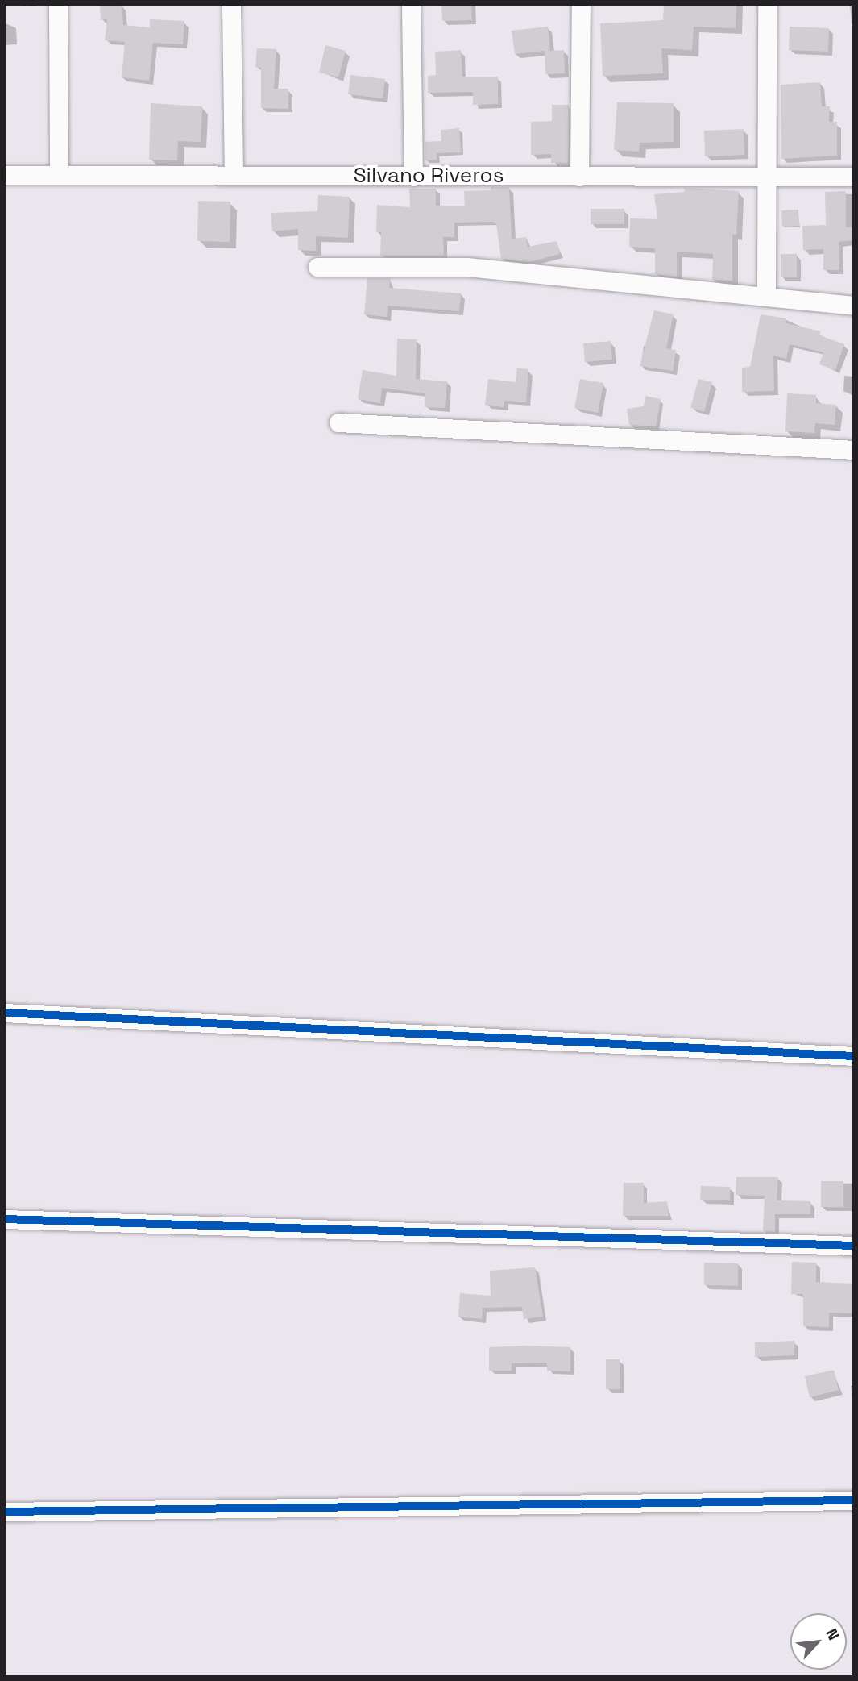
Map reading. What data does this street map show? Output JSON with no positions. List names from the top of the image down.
{
  "streets": {
    "street": ["Silvano Riveros"]
  },
  "north": "top right"
}
